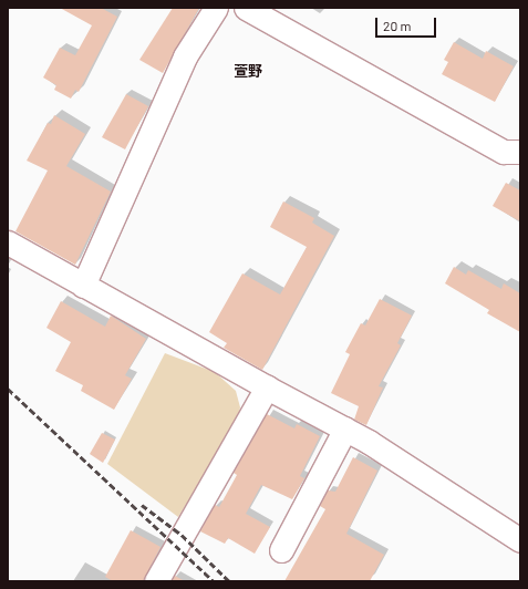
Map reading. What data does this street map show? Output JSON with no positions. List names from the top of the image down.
{
  "districts": ["萱野"],
  "scale_bar": "20 m"
}
